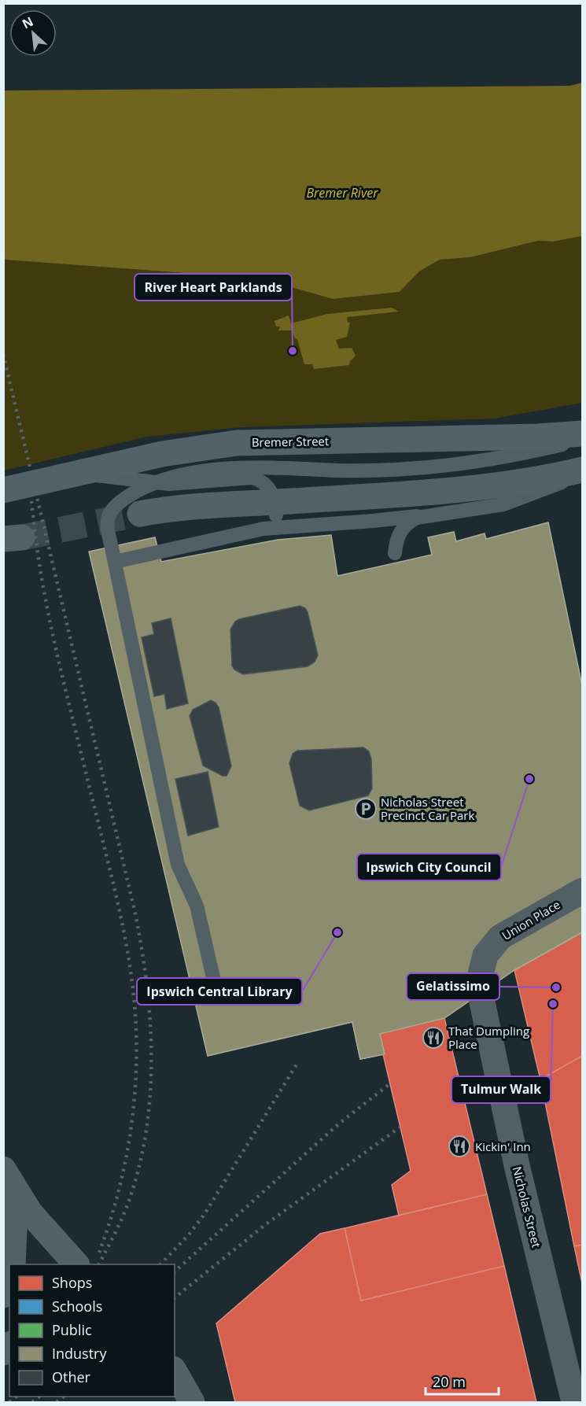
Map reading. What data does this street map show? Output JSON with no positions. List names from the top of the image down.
{
  "streets": {
    "street": ["Bremer Street", "Union Place", "Nicholas Street"]
  },
  "crossings": [
    ["Union Place", "Nicholas Street"]
  ],
  "water": ["Bremer River"],
  "places": {
    "other": [
      "River Heart Parklands",
      "Ipswich City Council",
      "Ipswich Central Library",
      "Gelatissimo",
      "Tulmur Walk"
    ],
    "parking": ["Nicholas Street Precinct Car Park"],
    "restaurant": ["That Dumpling Place", "Kickin' Inn"]
  },
  "legend": [
    "Shops",
    "Schools",
    "Public",
    "Industry",
    "Other"
  ],
  "scale_bar": "20 m",
  "north": "top left"
}
